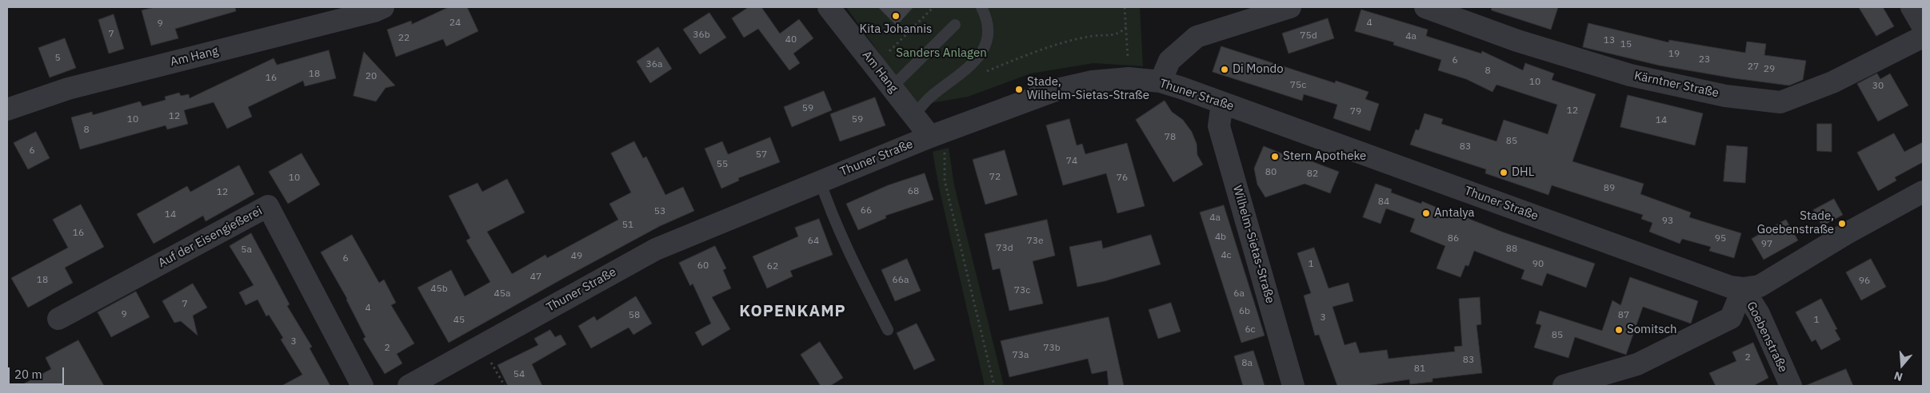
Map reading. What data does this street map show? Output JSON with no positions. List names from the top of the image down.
{
  "streets": {
    "street": [
      "Am Hang",
      "Kärntner Straße",
      "Thuner Straße",
      "Auf der Eisengießerei",
      "Wilhelm-Sietas-Straße",
      "Goebenstraße"
    ]
  },
  "crossings": [
    ["Am Hang", "Thuner Straße"],
    ["Thuner Straße", "Wilhelm-Sietas-Straße"],
    ["Thuner Straße", "Goebenstraße"]
  ],
  "districts": ["KOPENKAMP"],
  "parks": ["Sanders Anlagen"],
  "places": [
    "Kita Johannis",
    "Di Mondo",
    "Stade, Wilhelm-Sietas-Straße",
    "Stern Apotheke",
    "DHL",
    "Antalya",
    "Stade, Goebenstraße",
    "Somitsch"
  ],
  "house_numbers": [
    "24",
    "4",
    "9",
    "7",
    "36b",
    "75d",
    "4a",
    "22",
    "40",
    "13",
    "15",
    "19",
    "5",
    "23",
    "6",
    "36a",
    "27",
    "29",
    "8",
    "18",
    "20",
    "16",
    "10",
    "75c",
    "30",
    "59",
    "12",
    "79",
    "12",
    "10",
    "59",
    "14",
    "8",
    "78",
    "85",
    "83",
    "6",
    "57",
    "74",
    "55",
    "80",
    "82",
    "72",
    "10",
    "76",
    "89",
    "68",
    "12",
    "84",
    "66",
    "53",
    "14",
    "4a",
    "93",
    "51",
    "16",
    "4b",
    "86",
    "95",
    "64",
    "73e",
    "97",
    "73d",
    "88",
    "5a",
    "4c",
    "49",
    "6",
    "1",
    "90",
    "60",
    "62",
    "47",
    "18",
    "66a",
    "96",
    "45b",
    "73c",
    "45a",
    "6a",
    "7",
    "4",
    "6b",
    "9",
    "58",
    "87",
    "3",
    "45",
    "1",
    "6c",
    "85",
    "3",
    "2",
    "73b",
    "73a",
    "2",
    "83",
    "8a",
    "81",
    "54"
  ],
  "scale_bar": "20 m",
  "north": "bottom"
}
